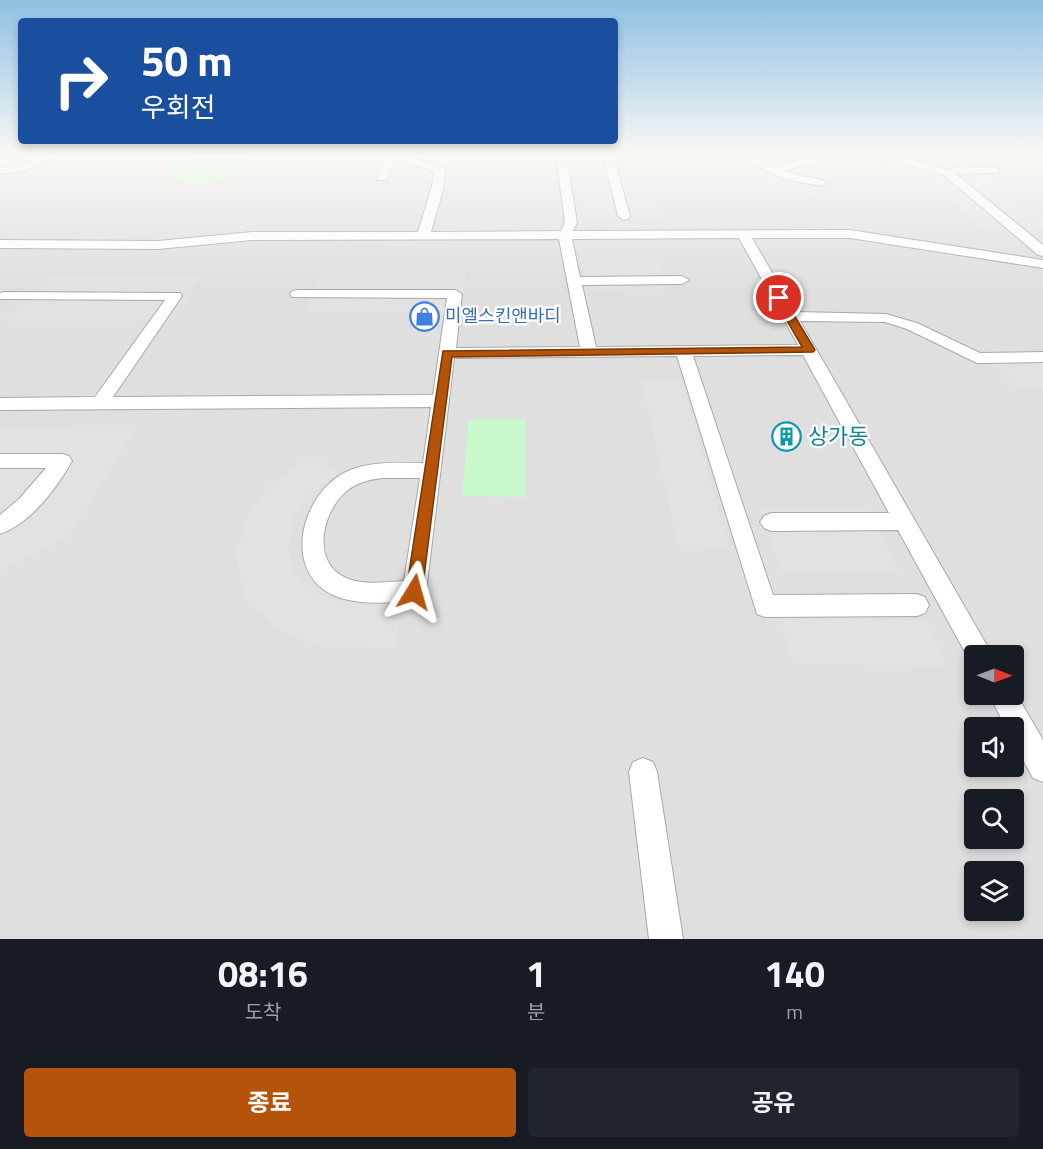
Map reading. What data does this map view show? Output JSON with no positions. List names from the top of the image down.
{
  "places": {
    "shop": ["미엘스킨앤바디"],
    "building": ["상가동"]
  },
  "north": "right",
  "page": {
    "turn": ["50 m", "우회전"],
    "eta": [
      "08:16",
      "도착",
      "1",
      "분",
      "140",
      "m"
    ],
    "buttons": ["종료", "공유"]
  }
}
